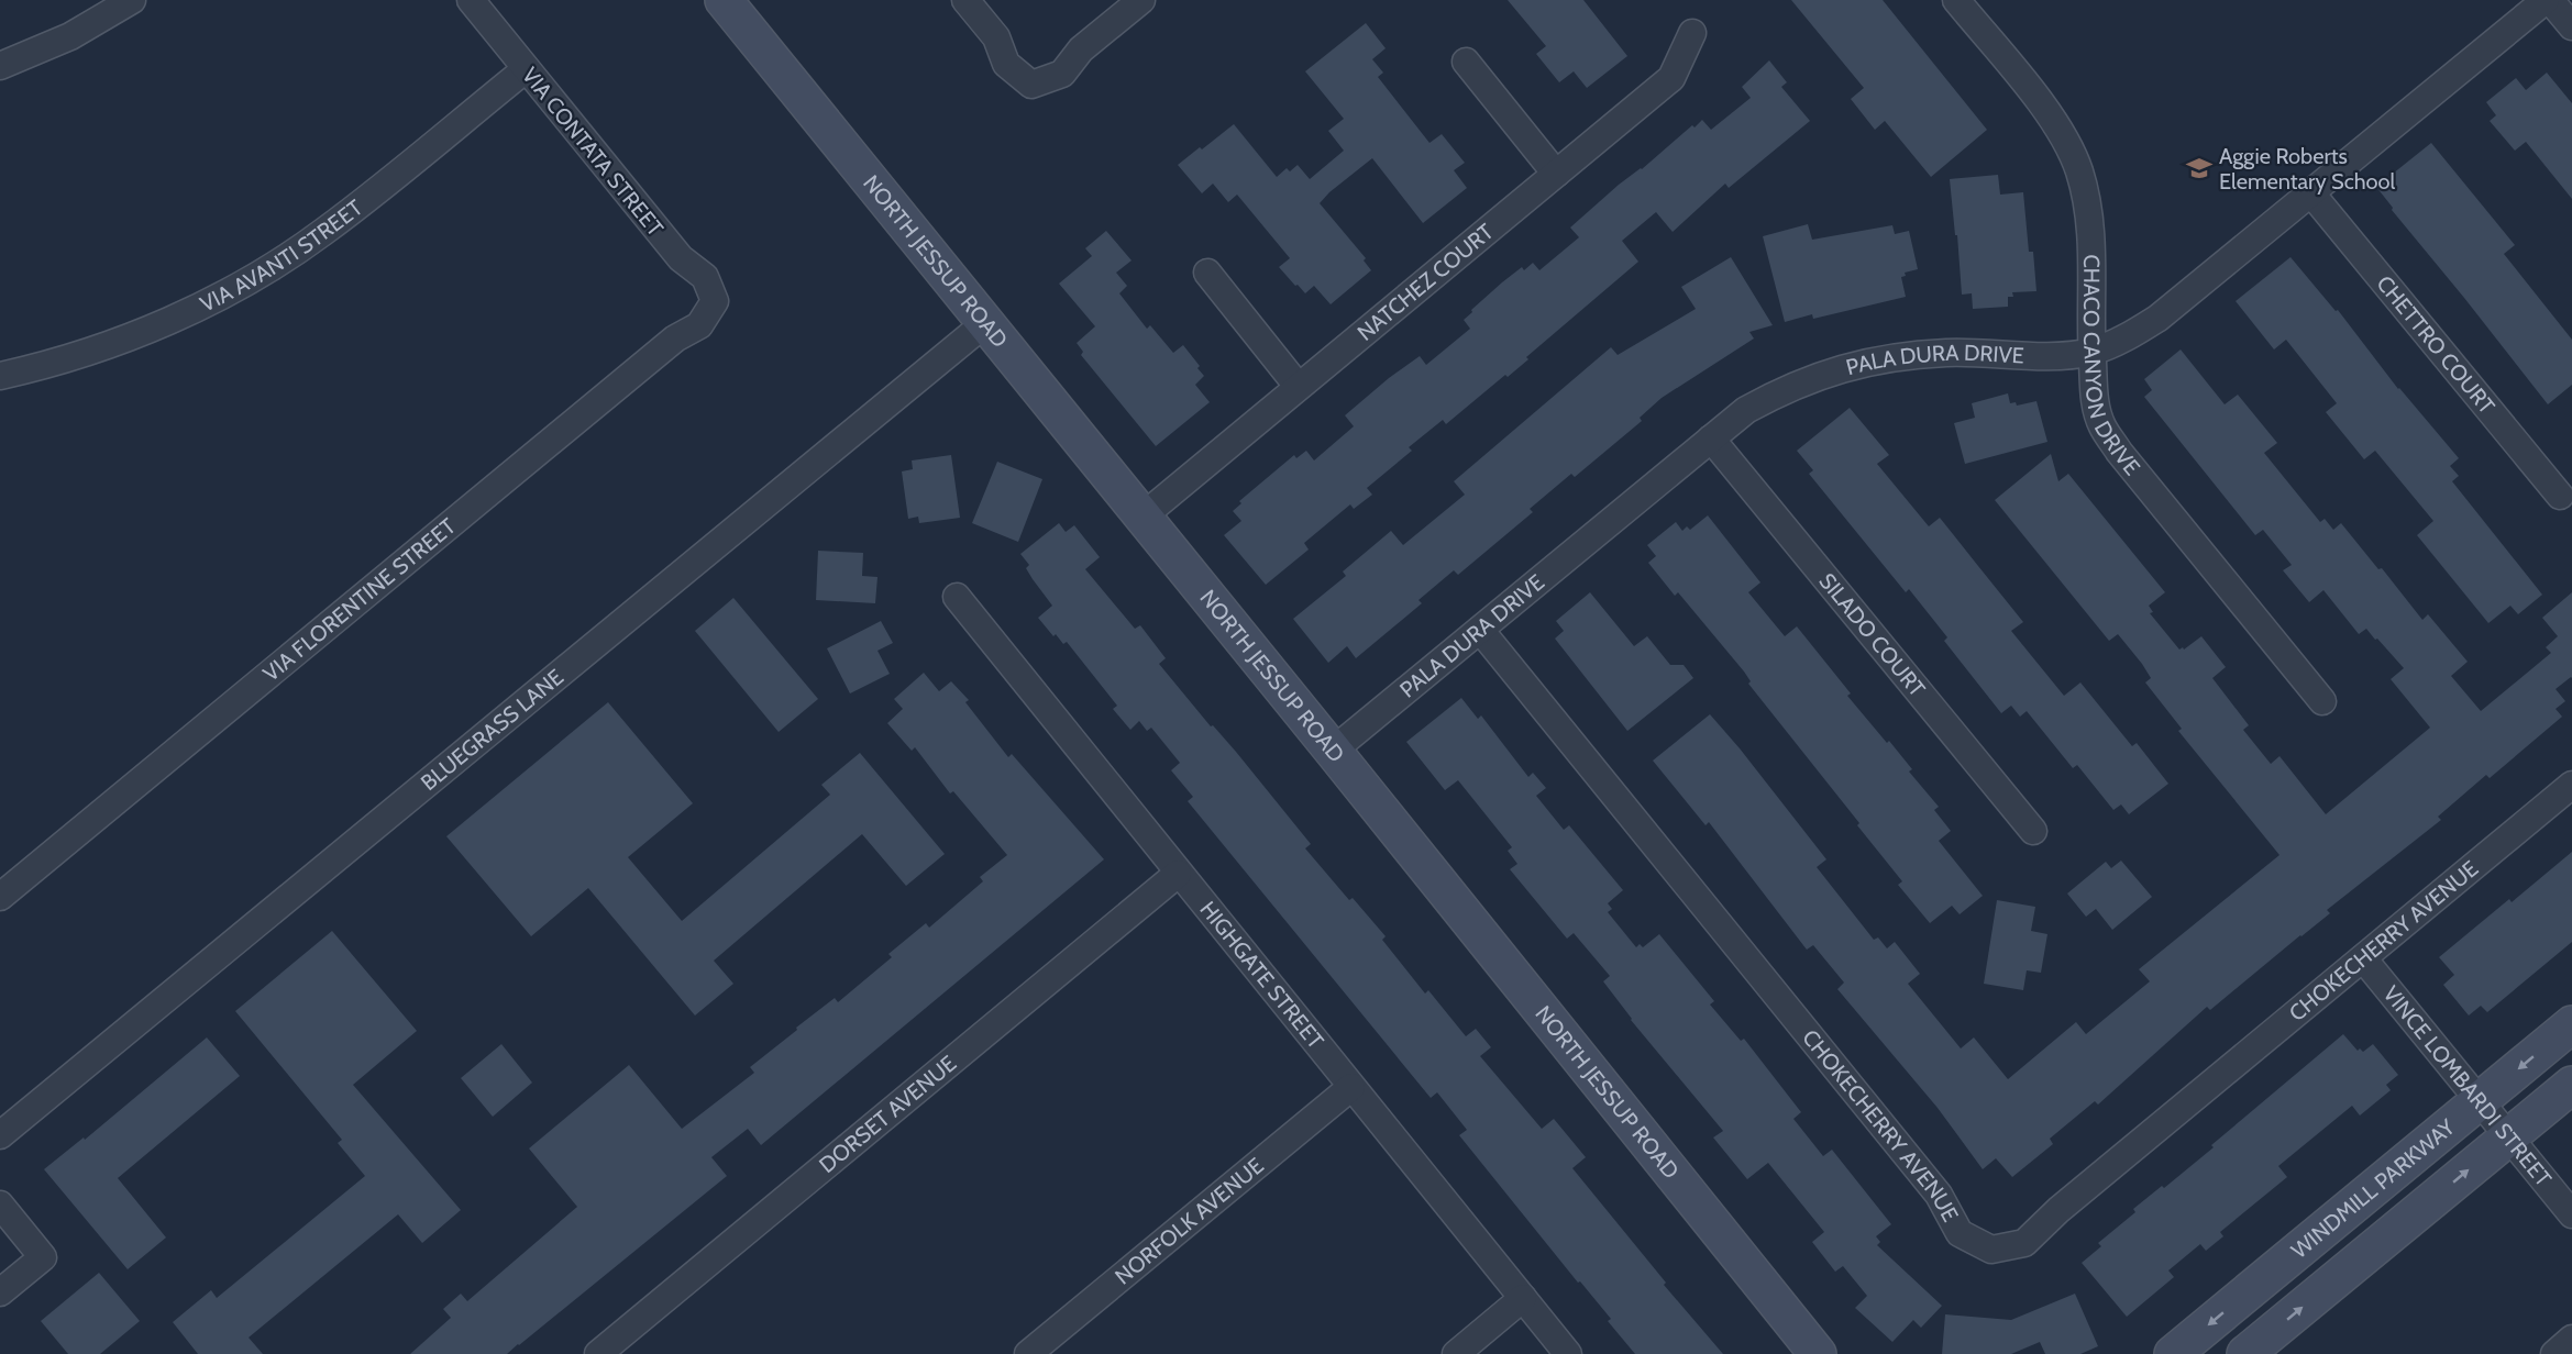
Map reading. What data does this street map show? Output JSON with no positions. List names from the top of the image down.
{
  "streets": {
    "street": [
      "VIA CONTATA STREET",
      "VIA AVANTI STREET",
      "NORTH JESSUP ROAD",
      "NATCHEZ COURT",
      "CHETTRO COURT",
      "CHACO CANYON DRIVE",
      "PALA DURA DRIVE",
      "VIA FLORENTINE STREET",
      "SILADO COURT",
      "BLUEGRASS LANE",
      "CHOKECHERRY AVENUE",
      "HIGHGATE STREET",
      "VINCE LOMBARDI STREET",
      "DORSET AVENUE",
      "WINDMILL PARKWAY",
      "NORFOLK AVENUE"
    ]
  },
  "crossings": [
    ["VIA CONTATA STREET", "VIA AVANTI STREET"],
    ["VIA CONTATA STREET", "VIA FLORENTINE STREET"],
    ["NORTH JESSUP ROAD", "NATCHEZ COURT"],
    ["NORTH JESSUP ROAD", "PALA DURA DRIVE"],
    ["NORTH JESSUP ROAD", "BLUEGRASS LANE"],
    ["CHETTRO COURT", "PALA DURA DRIVE"],
    ["CHACO CANYON DRIVE", "PALA DURA DRIVE"],
    ["PALA DURA DRIVE", "SILADO COURT"],
    ["PALA DURA DRIVE", "CHOKECHERRY AVENUE"],
    ["CHOKECHERRY AVENUE", "VINCE LOMBARDI STREET"],
    ["HIGHGATE STREET", "DORSET AVENUE"],
    ["HIGHGATE STREET", "NORFOLK AVENUE"],
    ["VINCE LOMBARDI STREET", "WINDMILL PARKWAY"]
  ],
  "places": {
    "school or university": ["Aggie Roberts Elementary School"]
  }
}
